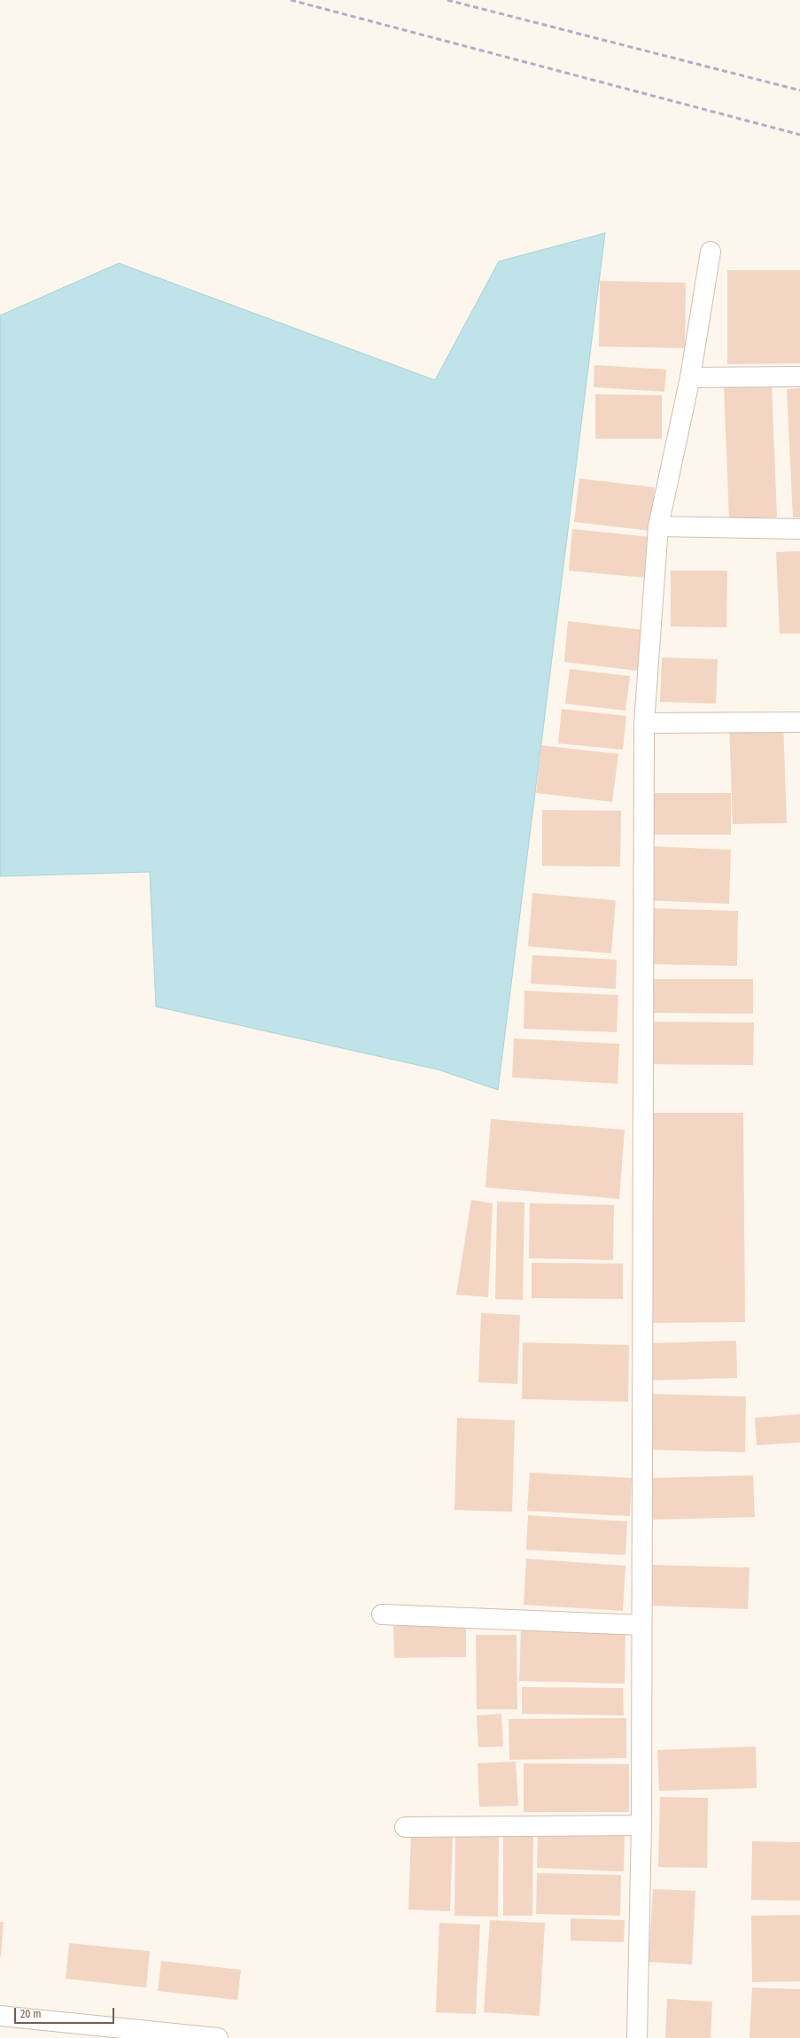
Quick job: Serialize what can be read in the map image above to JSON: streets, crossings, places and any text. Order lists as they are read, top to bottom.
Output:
{
  "scale_bar": "20 m"
}
